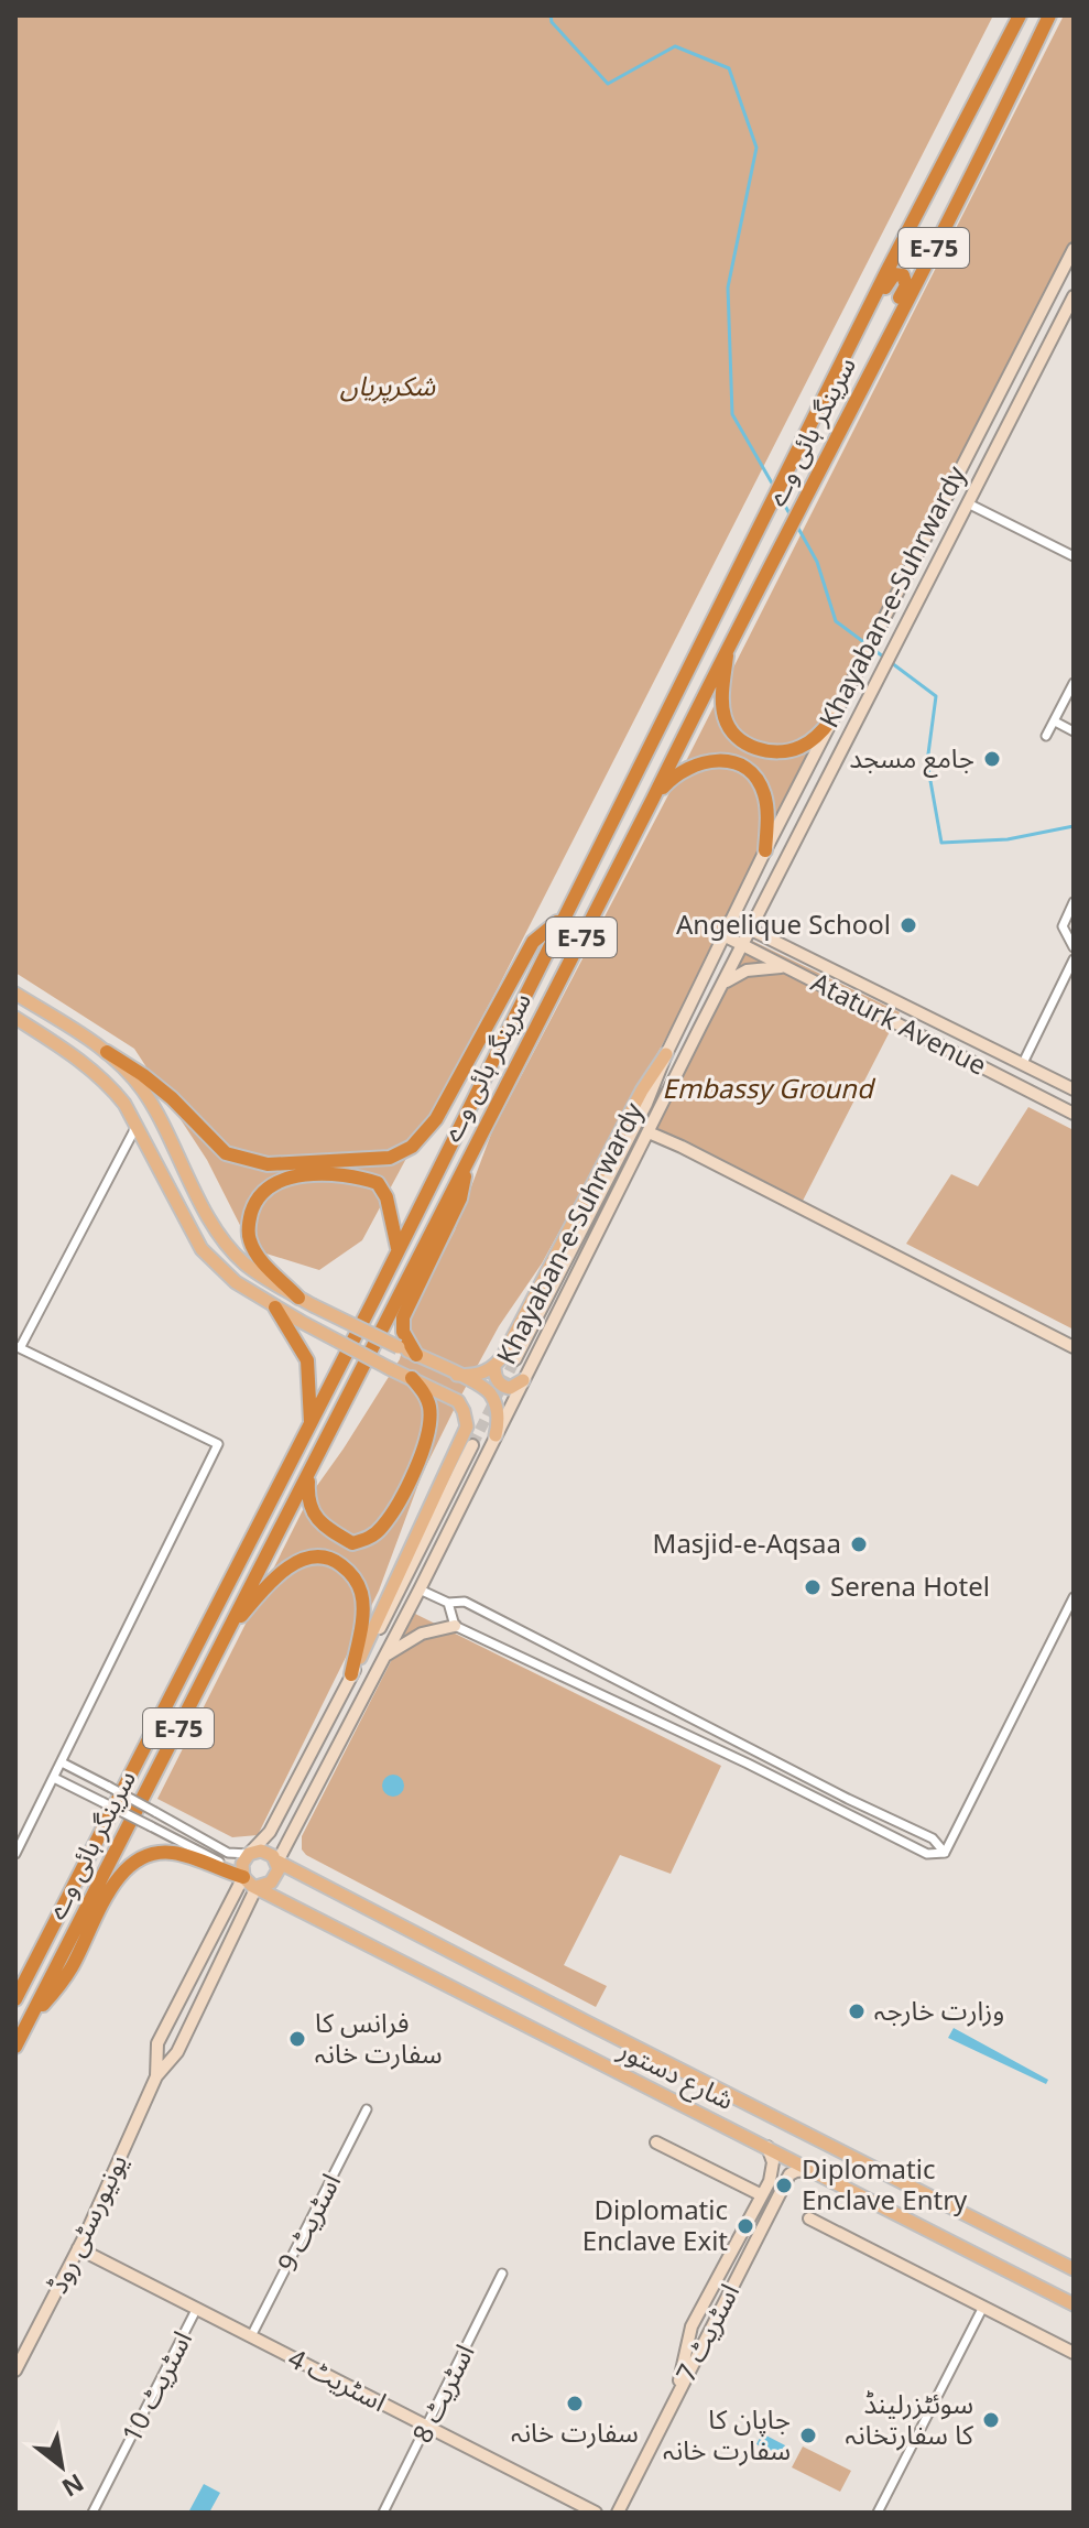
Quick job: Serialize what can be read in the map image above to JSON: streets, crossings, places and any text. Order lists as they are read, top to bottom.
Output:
{
  "streets": {
    "highway": ["E-75", "سرینگر ہائی وے"],
    "main road": ["شارع دستور"],
    "street": [
      "Khayaban-e-Suhrwardy",
      "Ataturk Avenue",
      "اسٹریٹ 9",
      "یونیورسٹی روڈ",
      "اسٹریٹ 7",
      "اسٹریٹ 4",
      "اسٹریٹ 10",
      "اسٹریٹ 8"
    ]
  },
  "crossings": [
    ["Khayaban-e-Suhrwardy", "Ataturk Avenue"],
    ["Khayaban-e-Suhrwardy", "شارع دستور"],
    ["Khayaban-e-Suhrwardy", "یونیورسٹی روڈ"],
    ["شارع دستور", "یونیورسٹی روڈ"],
    ["شارع دستور", "اسٹریٹ 7"],
    ["اسٹریٹ 9", "اسٹریٹ 4"],
    ["یونیورسٹی روڈ", "اسٹریٹ 4"],
    ["اسٹریٹ 4", "اسٹریٹ 10"],
    ["اسٹریٹ 4", "اسٹریٹ 8"]
  ],
  "parks": ["شکرپریاں", "Embassy Ground"],
  "places": [
    "جامع مسجد",
    "Angelique School",
    "Masjid-e-Aqsaa",
    "Serena Hotel",
    "وزارت خارجہ",
    "فرانس کا سفارت خانہ",
    "Diplomatic Enclave Entry",
    "Diplomatic Enclave Exit",
    "سفارت خانہ",
    "سوئٹزرلینڈ کا سفارتخانہ",
    "جاپان کا سفارت خانہ"
  ],
  "north": "bottom right"
}
